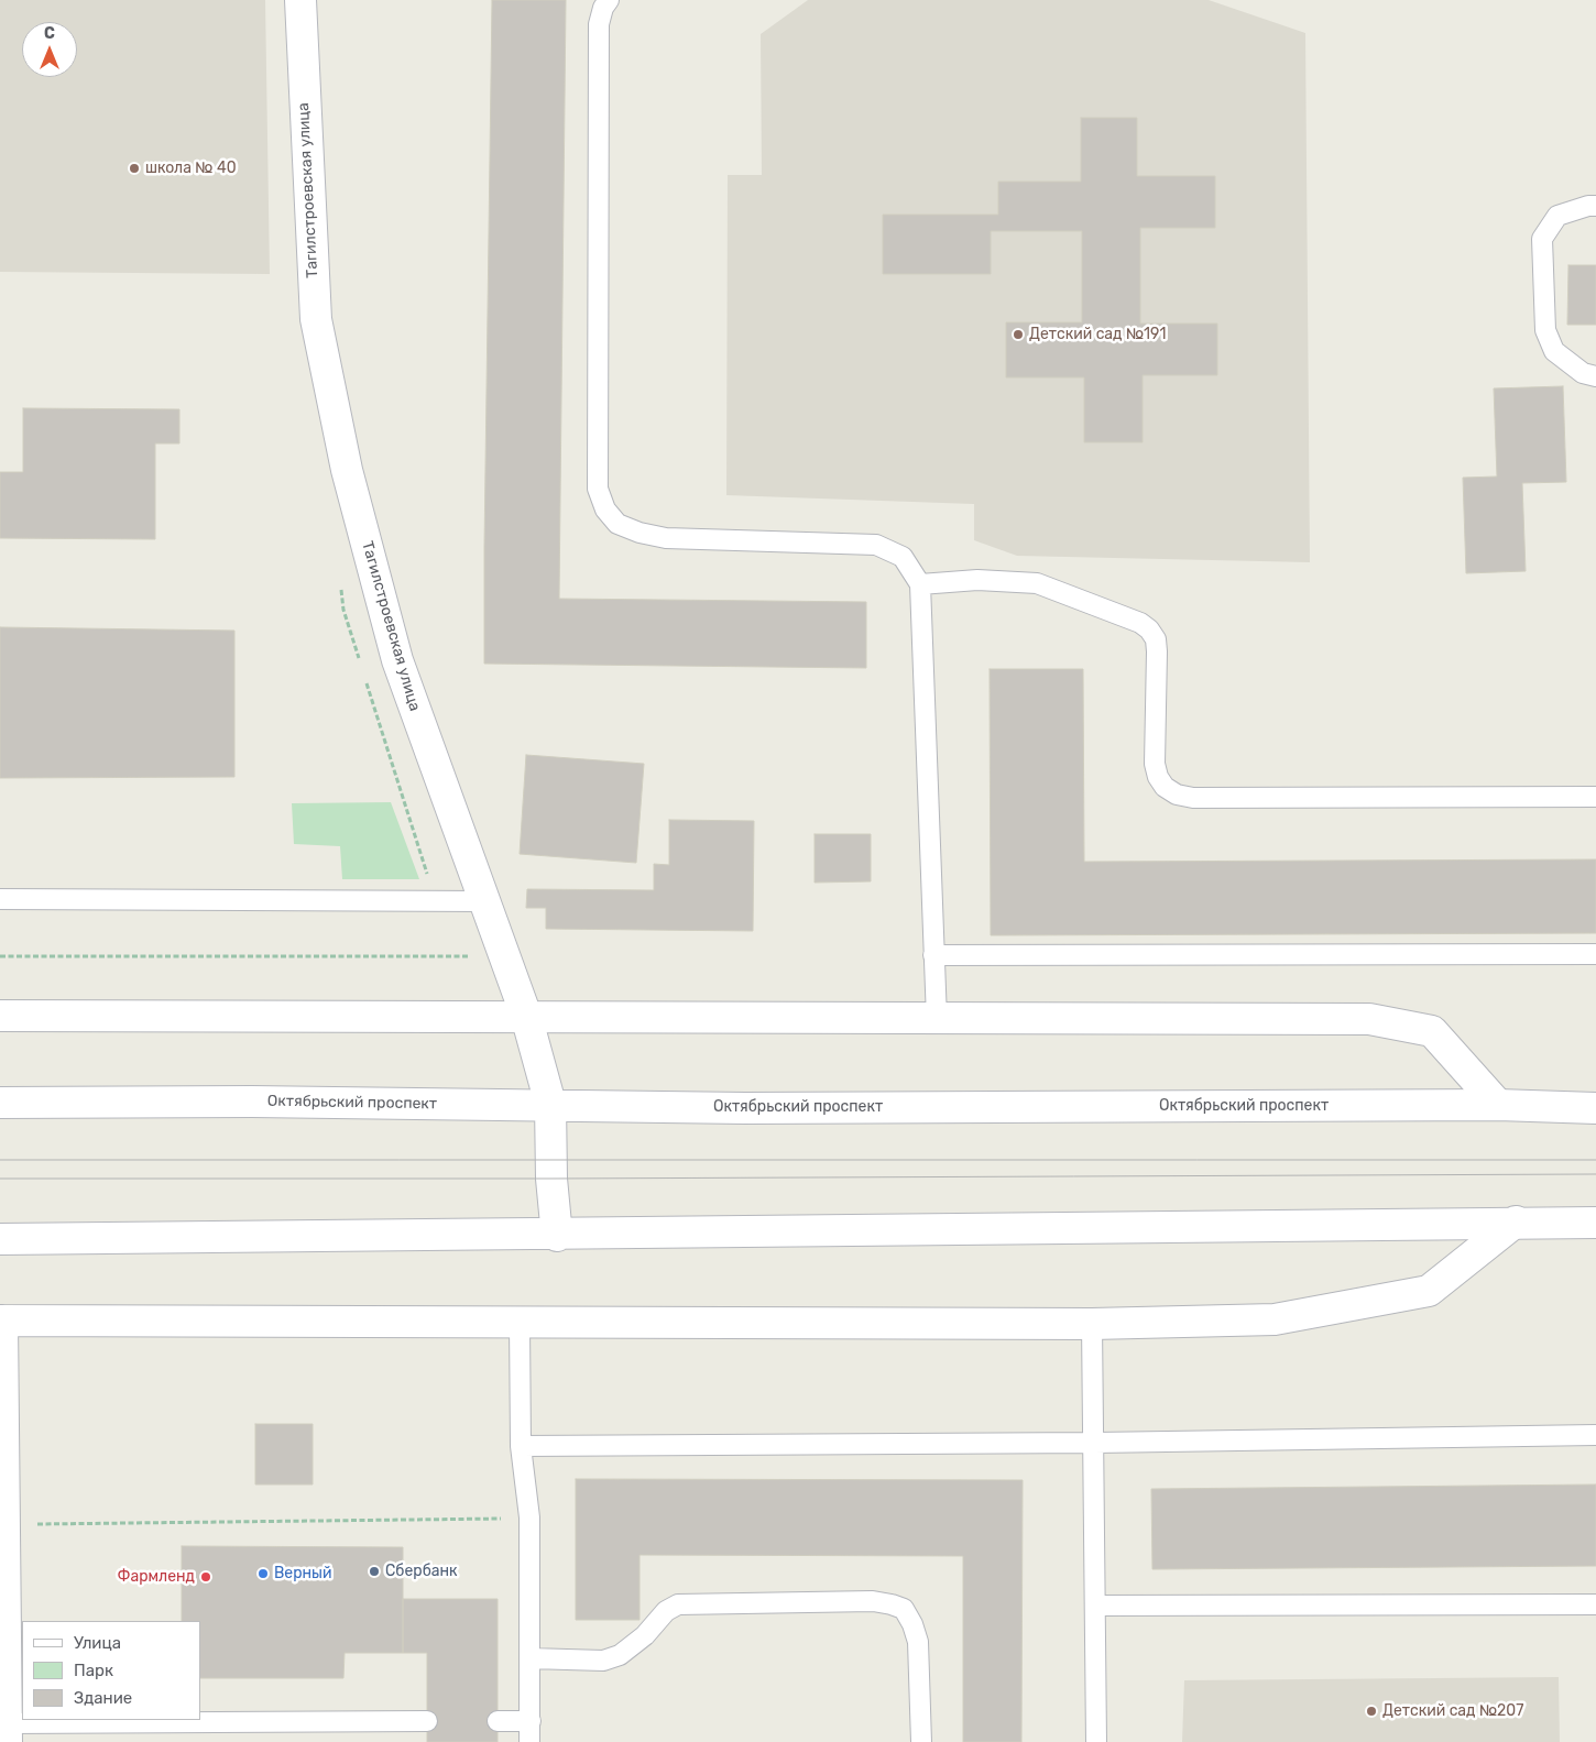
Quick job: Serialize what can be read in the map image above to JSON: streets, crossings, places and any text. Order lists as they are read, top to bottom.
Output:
{
  "streets": {
    "street": ["Тагилстроевская улица", "Октябрьский проспект"]
  },
  "crossings": [
    ["Тагилстроевская улица", "Октябрьский проспект"]
  ],
  "places": [
    "школа № 40",
    "Детский сад №191",
    "Сбербанк",
    "Верный",
    "Фармленд",
    "Детский сад №207"
  ],
  "legend": ["Улица", "Парк", "Здание"],
  "north": "top"
}
